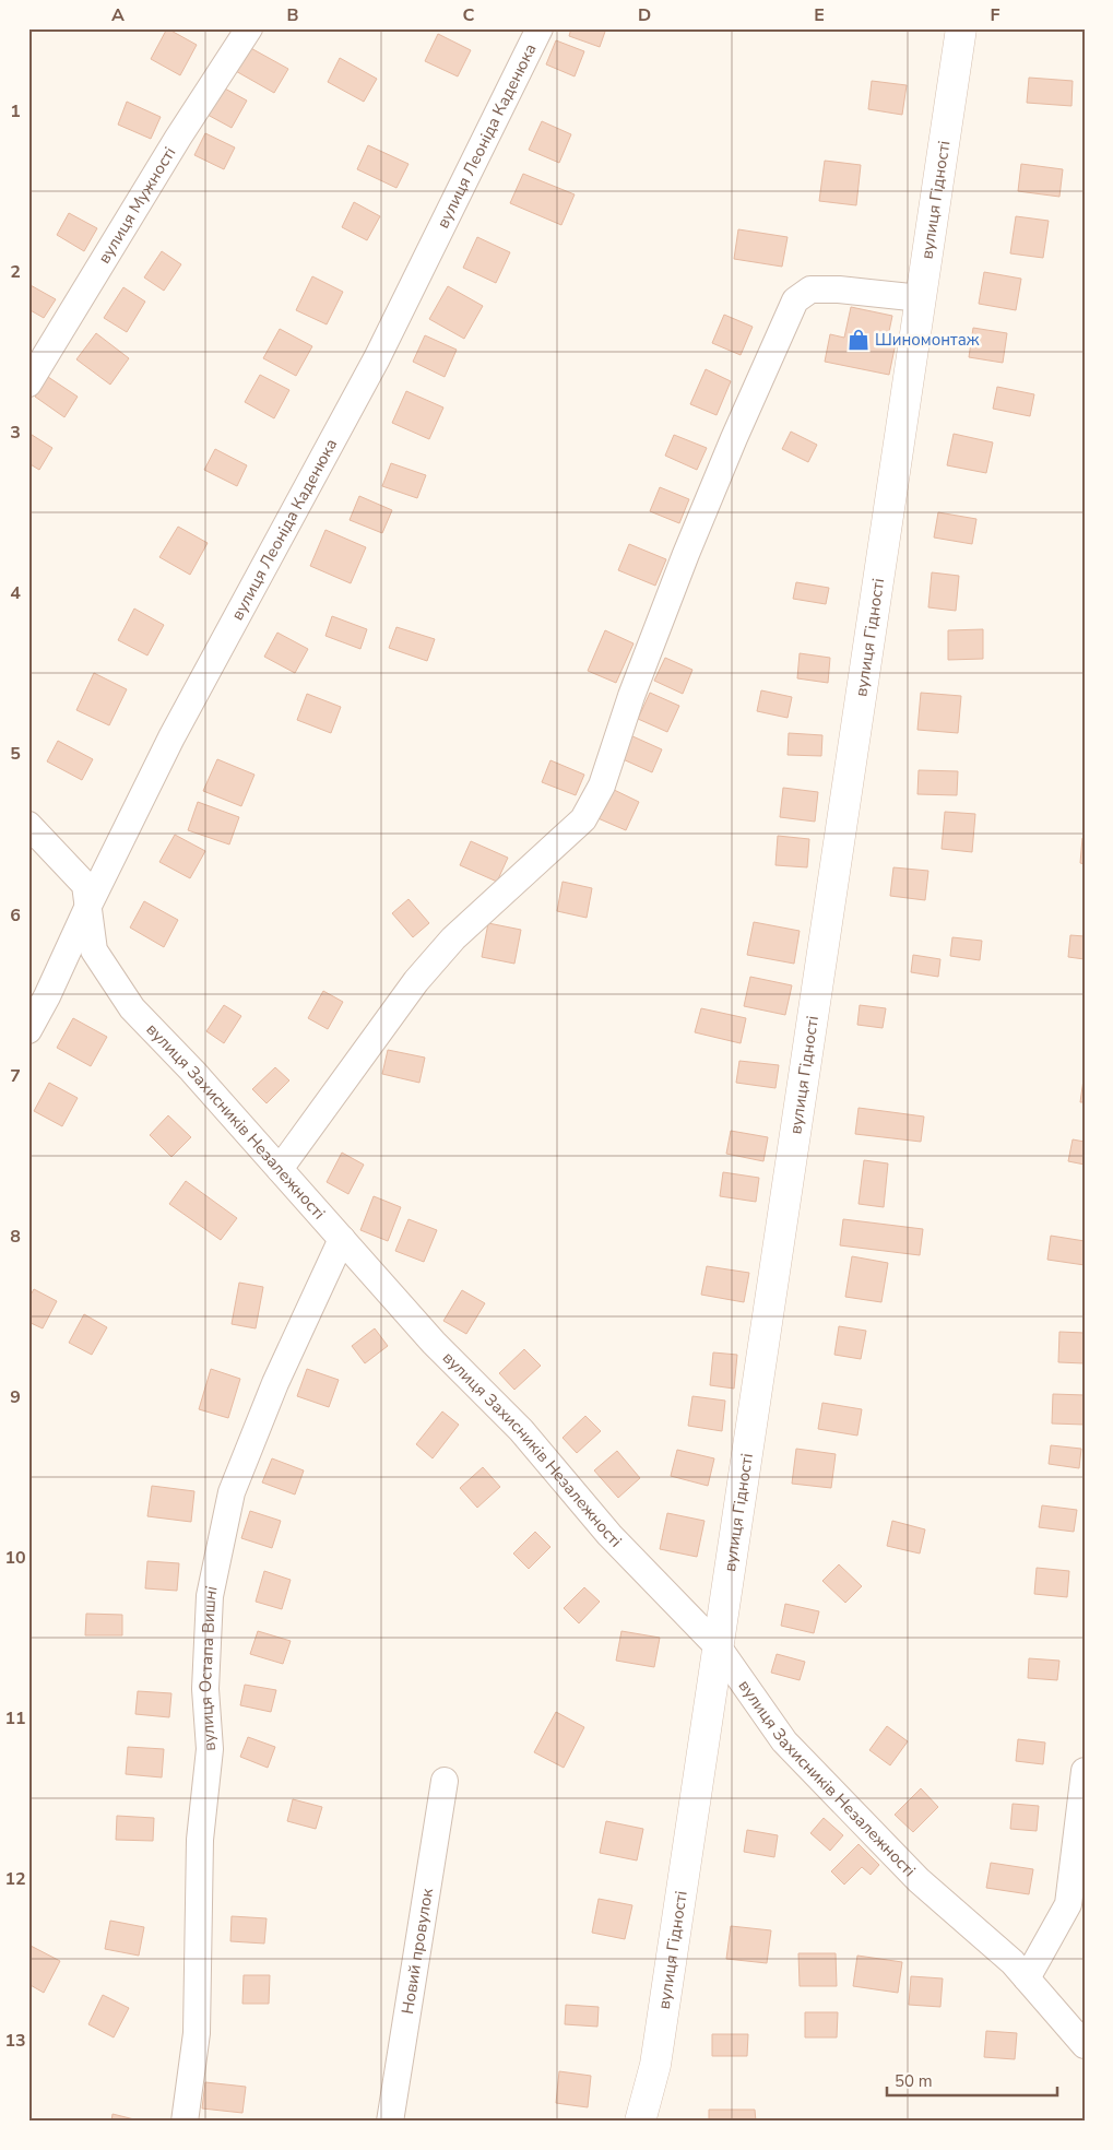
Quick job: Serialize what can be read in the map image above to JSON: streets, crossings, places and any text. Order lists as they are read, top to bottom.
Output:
{
  "streets": {
    "street": [
      "вулиця Леоніда Каденюка",
      "вулиця Гідності",
      "вулиця Мужності",
      "вулиця Захисників Незалежності",
      "вулиця Остапа Вишні",
      "Новий провулок"
    ]
  },
  "crossings": [
    ["вулиця Леоніда Каденюка", "вулиця Захисників Незалежності"],
    ["вулиця Гідності", "вулиця Захисників Незалежності"],
    ["вулиця Захисників Незалежності", "вулиця Остапа Вишні"]
  ],
  "places": {
    "shop": ["Шиномонтаж"]
  },
  "scale_bar": "50 m",
  "grid": {
    "columns": [
      "A",
      "B",
      "C",
      "D",
      "E",
      "F"
    ],
    "rows": [
      "1",
      "2",
      "3",
      "4",
      "5",
      "6",
      "7",
      "8",
      "9",
      "10",
      "11",
      "12",
      "13"
    ]
  }
}
